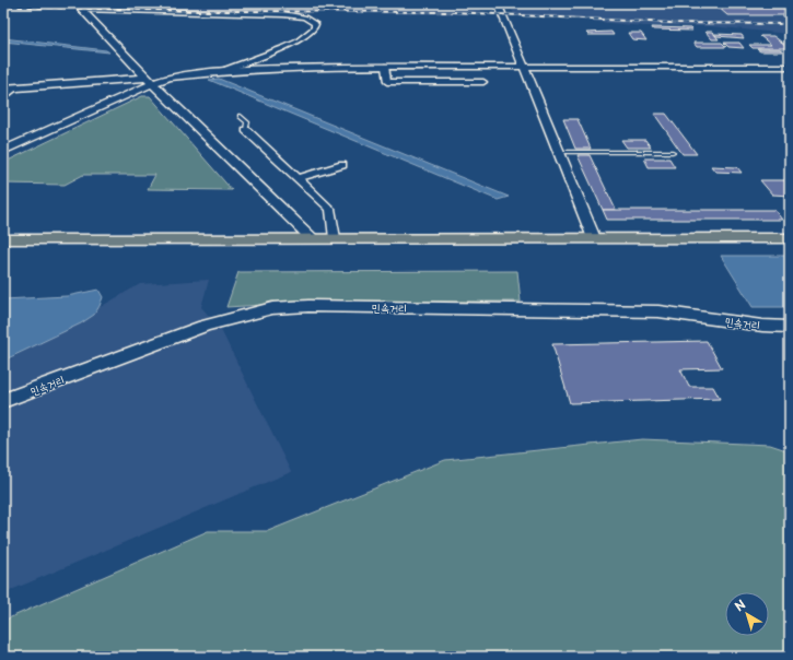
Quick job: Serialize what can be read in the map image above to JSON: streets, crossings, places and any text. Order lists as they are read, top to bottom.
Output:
{
  "streets": {
    "street": ["민속거리"]
  },
  "north": "top left"
}
